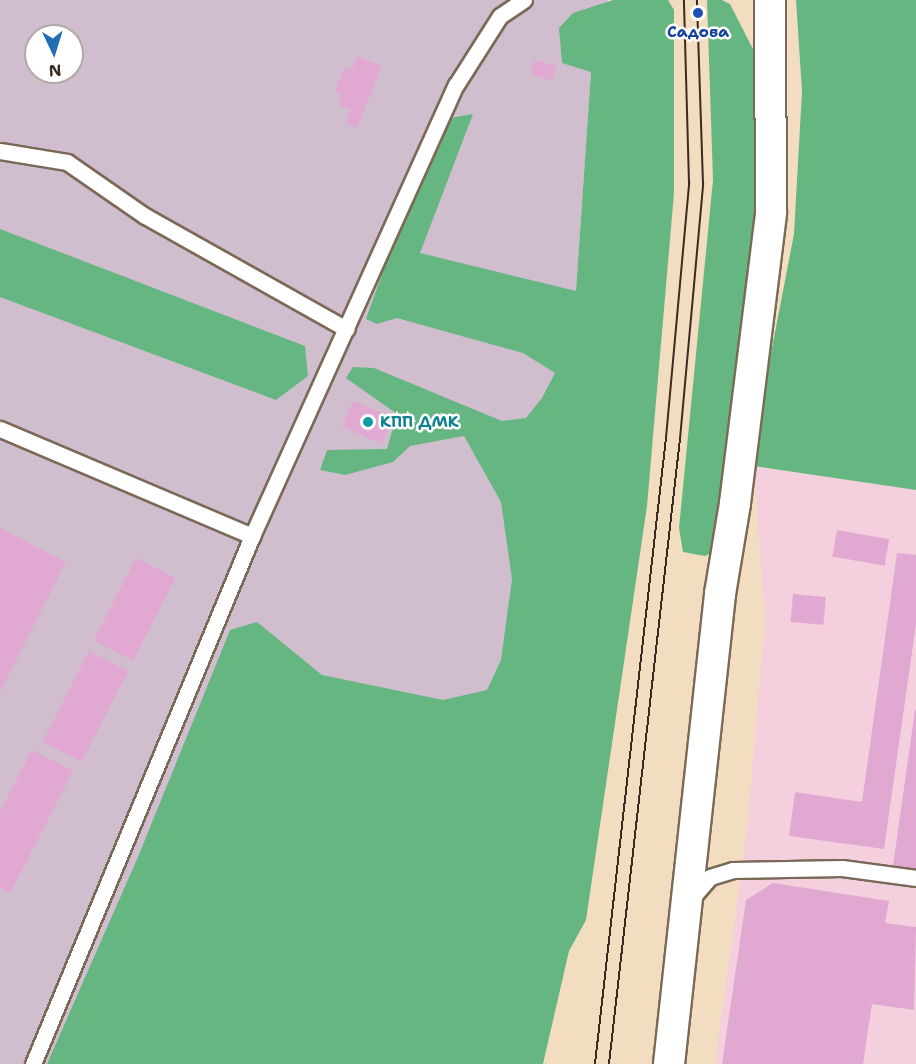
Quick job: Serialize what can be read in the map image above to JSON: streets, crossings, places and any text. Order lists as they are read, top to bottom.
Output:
{
  "places": ["Садова", "КПП ДМК"],
  "north": "bottom"
}
